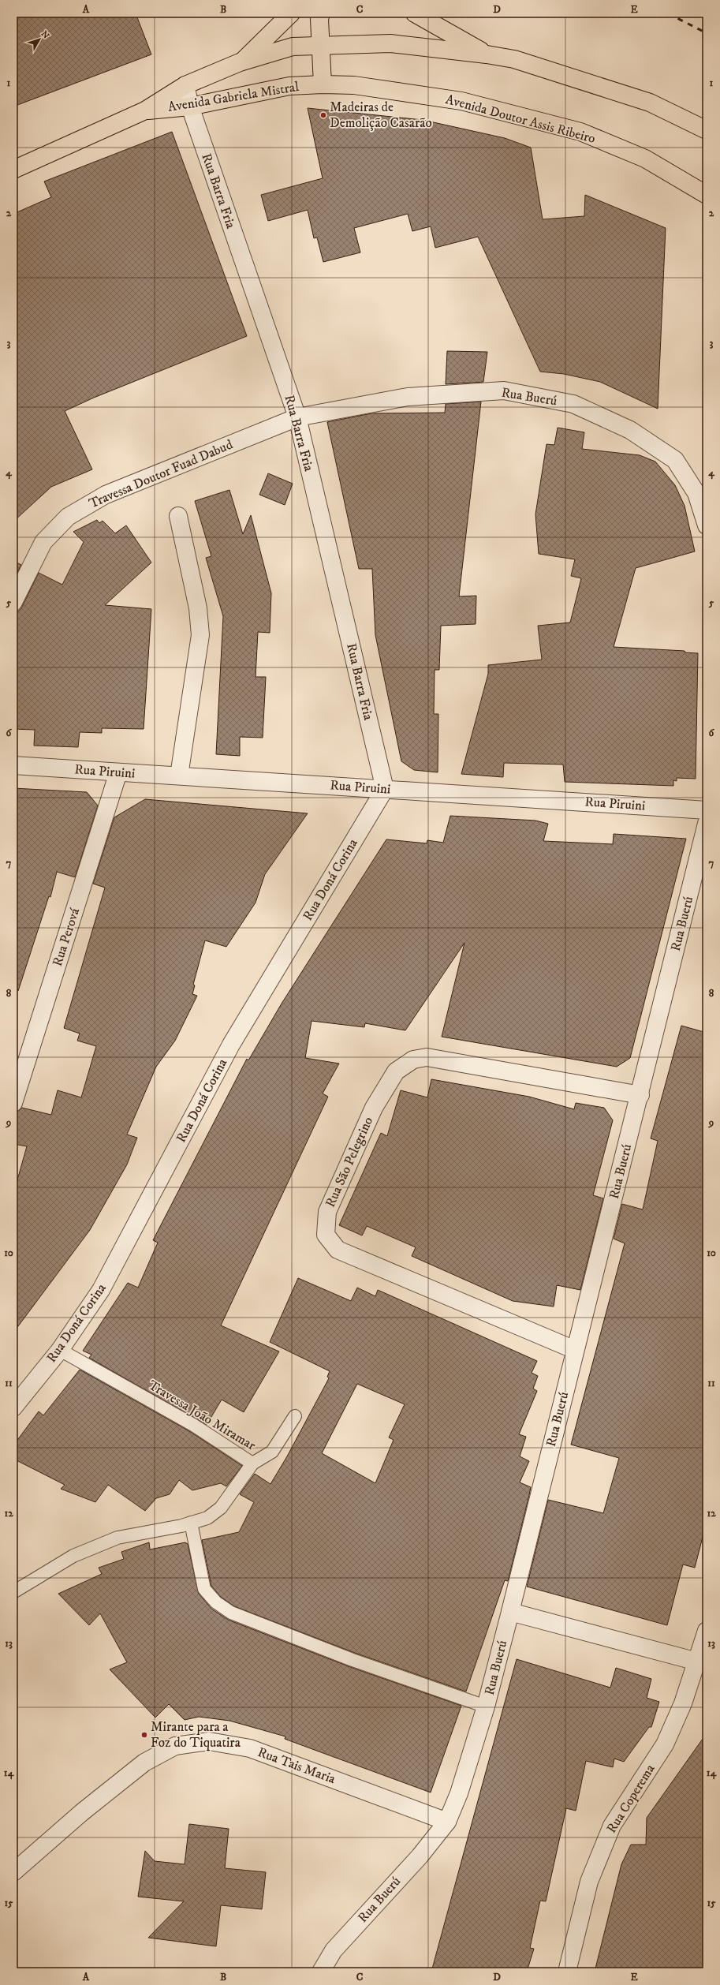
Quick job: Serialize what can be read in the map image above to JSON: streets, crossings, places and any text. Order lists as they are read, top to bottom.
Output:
{
  "streets": {
    "main road": ["Avenida Gabriela Mistral", "Avenida Doutor Assis Ribeiro"],
    "street": [
      "Rua Barra Fria",
      "Rua Buerú",
      "Travessa Doutor Fuad Dabud",
      "Rua Piruini",
      "Rua Doná Corina",
      "Rua Perová",
      "Rua São Pelegrino",
      "Rua Tais Maria",
      "Rua Coperema"
    ],
    "lane": ["Travessa João Miramar"]
  },
  "crossings": [
    ["Avenida Gabriela Mistral", "Avenida Doutor Assis Ribeiro"],
    ["Avenida Gabriela Mistral", "Rua Barra Fria"],
    ["Rua Barra Fria", "Rua Buerú"],
    ["Rua Barra Fria", "Travessa Doutor Fuad Dabud"],
    ["Rua Barra Fria", "Rua Piruini"],
    ["Rua Barra Fria", "Rua Doná Corina"],
    ["Rua Buerú", "Travessa Doutor Fuad Dabud"],
    ["Rua Buerú", "Rua São Pelegrino"],
    ["Rua Buerú", "Rua Tais Maria"],
    ["Rua Piruini", "Rua Doná Corina"],
    ["Rua Piruini", "Rua Perová"],
    ["Rua Doná Corina", "Travessa João Miramar"]
  ],
  "places": ["Madeiras de Demolição Casarão", "Mirante para a Foz do Tiquatira"],
  "north": "top right",
  "grid": {
    "columns": [
      "A",
      "B",
      "C",
      "D",
      "E"
    ],
    "rows": [
      "1",
      "2",
      "3",
      "4",
      "5",
      "6",
      "7",
      "8",
      "9",
      "10",
      "11",
      "12",
      "13",
      "14",
      "15"
    ]
  }
}
